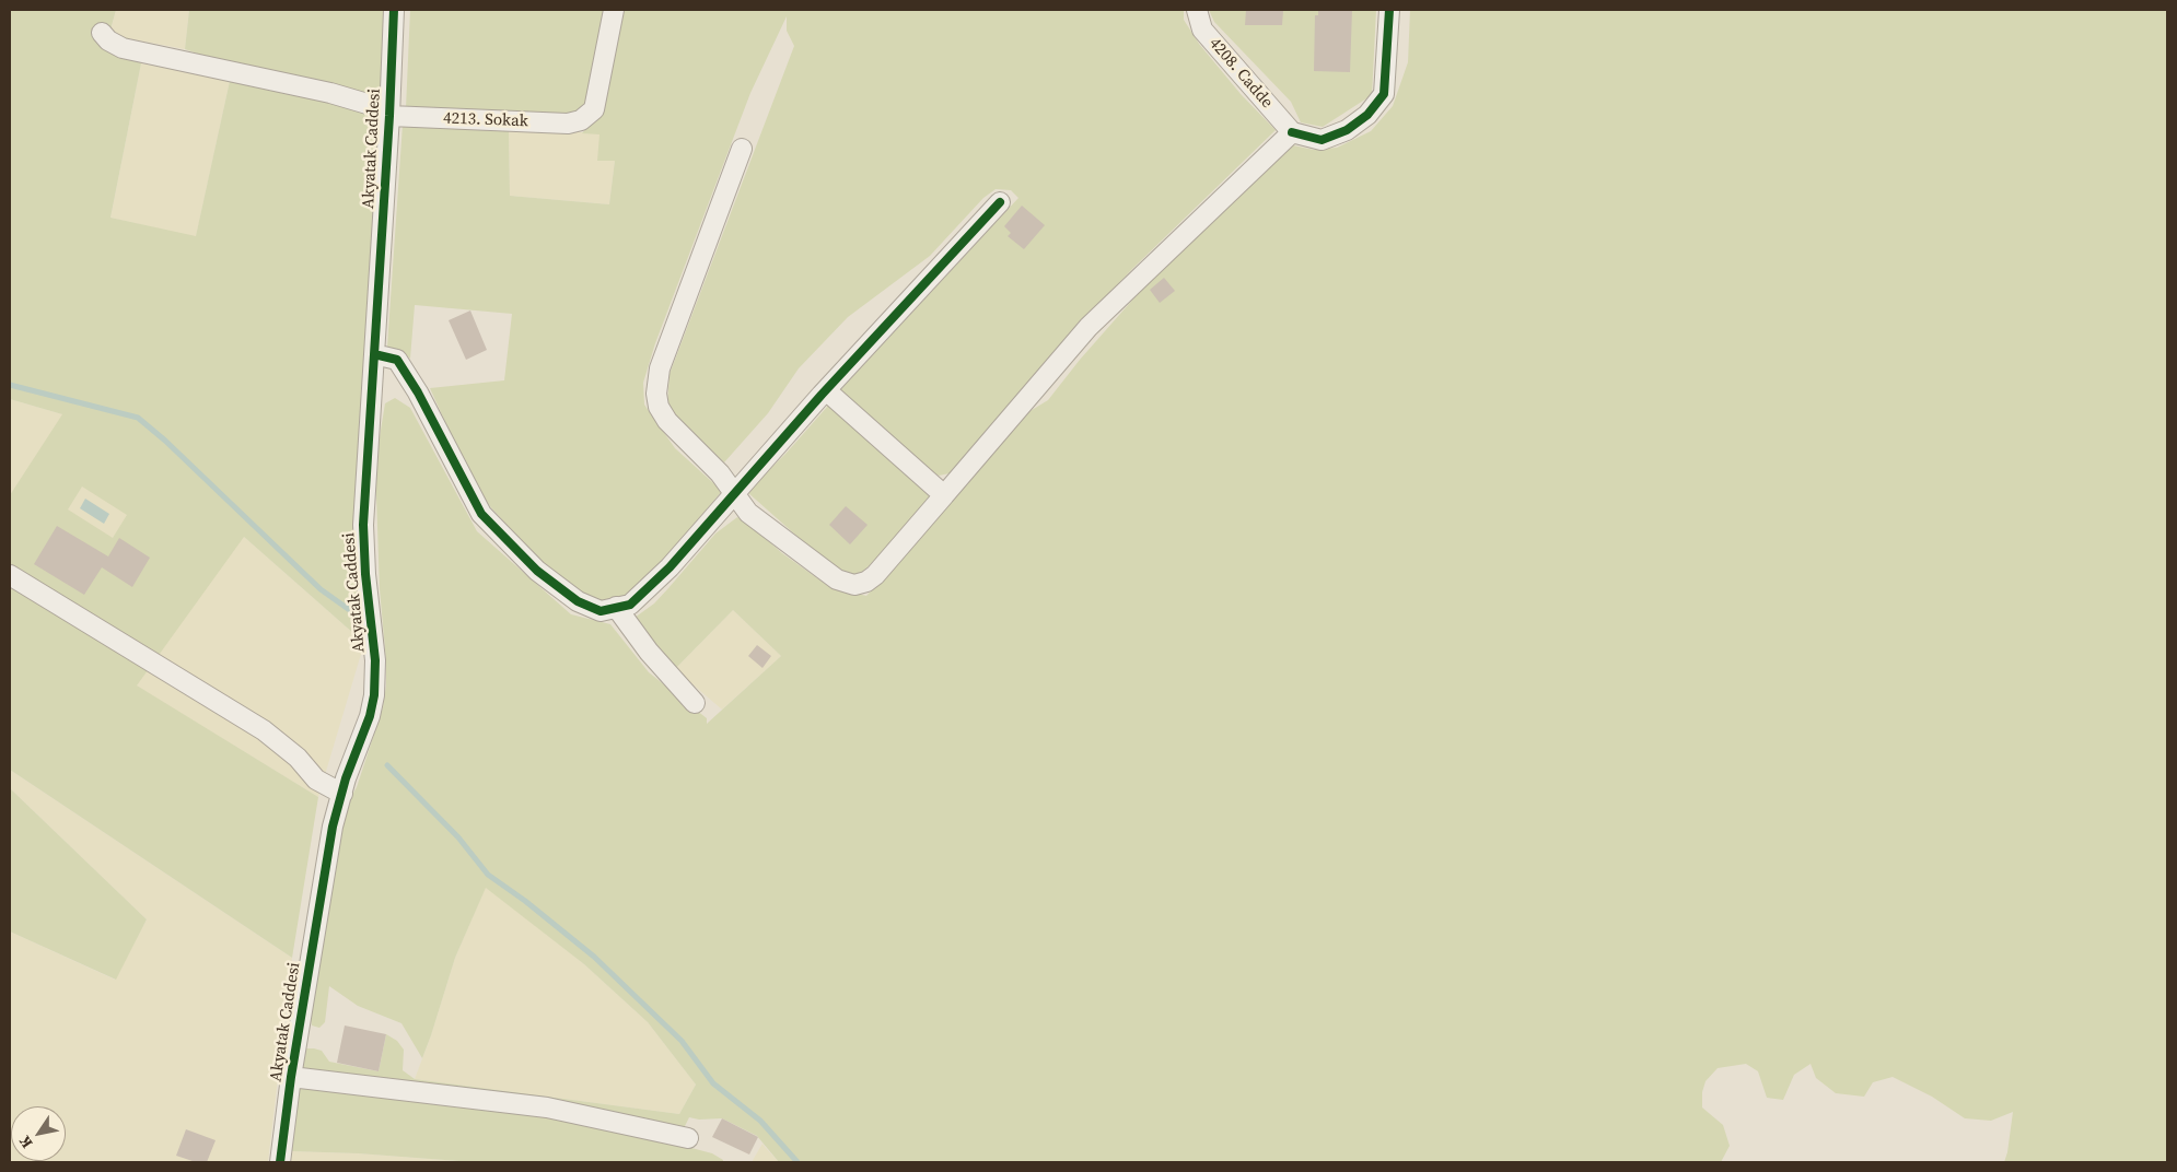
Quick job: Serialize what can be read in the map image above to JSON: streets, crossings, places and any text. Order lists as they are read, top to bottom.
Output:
{
  "streets": {
    "street": ["4208. Cadde", "4213. Sokak", "Akyatak Caddesi"]
  },
  "crossings": [
    ["4213. Sokak", "Akyatak Caddesi"]
  ],
  "north": "bottom left"
}
